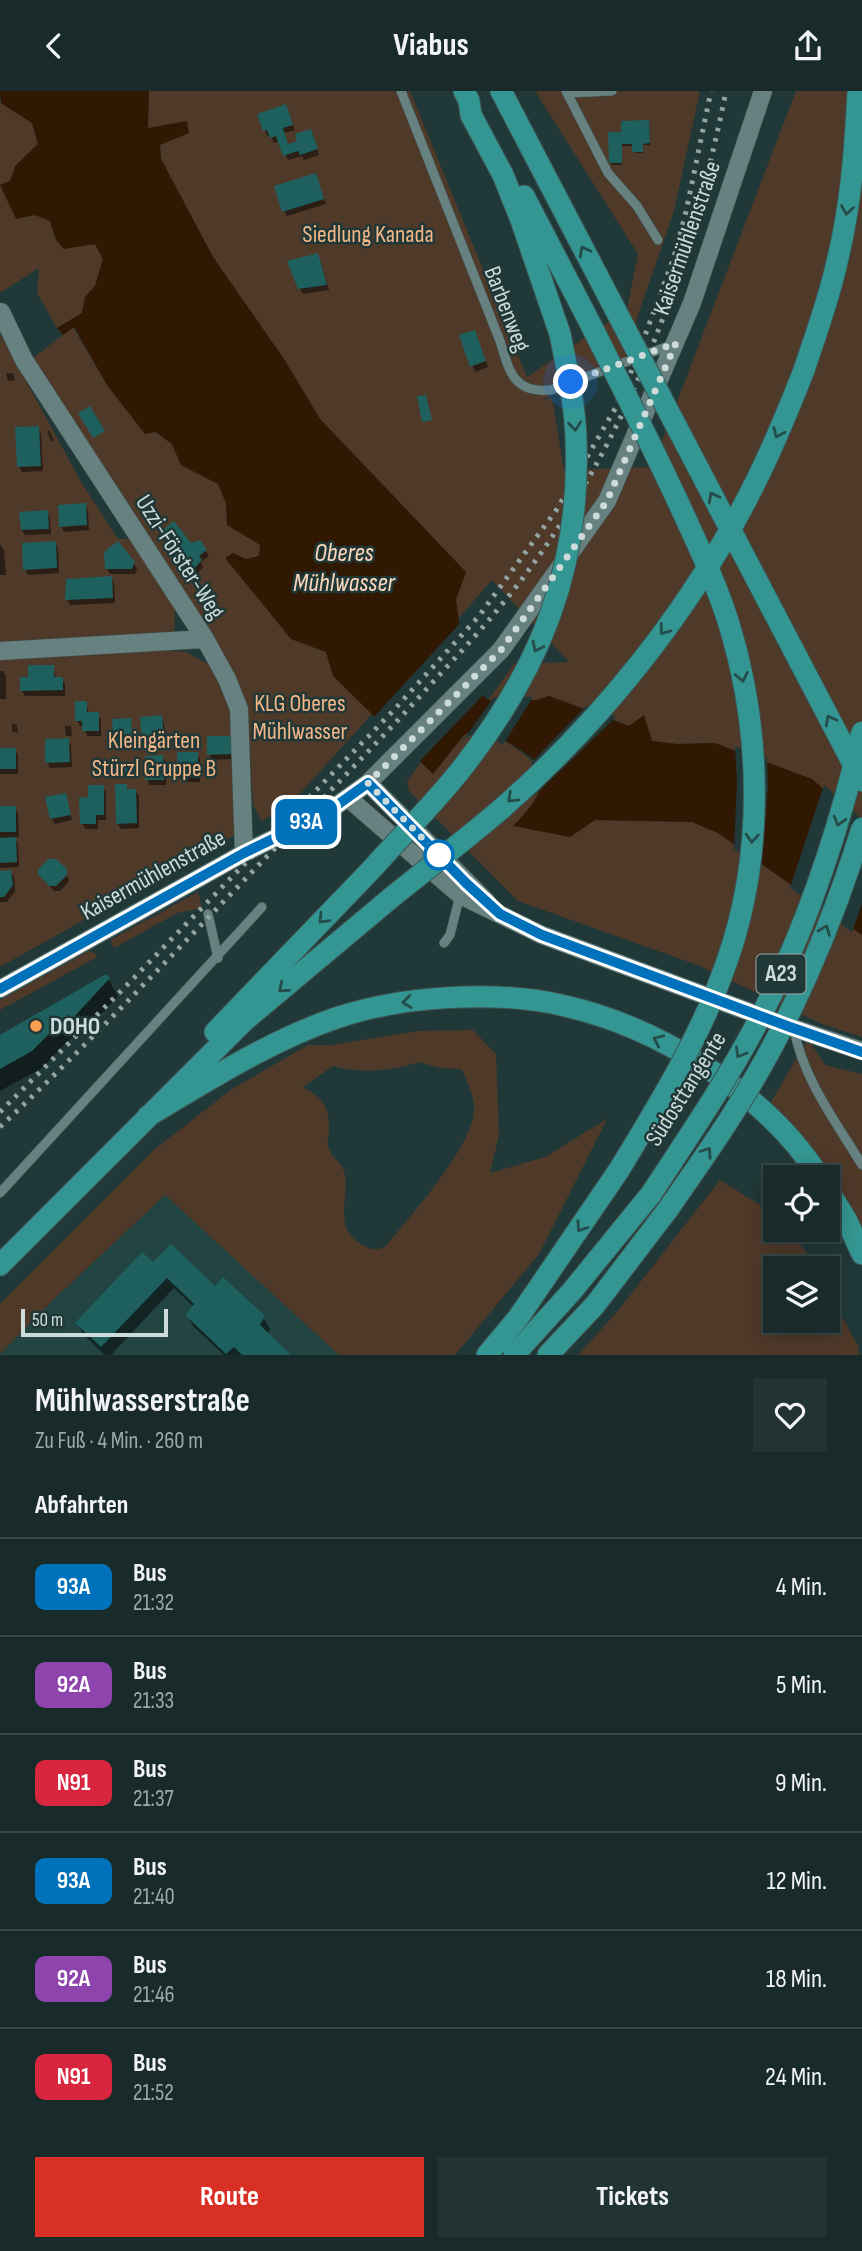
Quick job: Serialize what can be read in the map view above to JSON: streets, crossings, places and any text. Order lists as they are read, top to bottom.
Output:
{
  "streets": {
    "highway": ["A23", "Südosttangente"],
    "street": ["Kaisermühlenstraße", "Uzzi-Förster-Weg"],
    "lane": ["Barbenweg"]
  },
  "crossings": [
    ["Kaisermühlenstraße", "Barbenweg"],
    ["Kaisermühlenstraße", "Uzzi-Förster-Weg"]
  ],
  "water": ["Oberes Mühlwasser"],
  "parks": ["Siedlung Kanada", "KLG Oberes Mühlwasser", "Kleingärten Stürzl Gruppe B"],
  "places": ["DOHO"],
  "lines": ["bus line 93A"],
  "scale_bar": "50 m",
  "page": {
    "header": "Viabus",
    "on_map": "93A",
    "scale": "50 m",
    "heading": [
      ["Mühlwasserstraße", "Zu Fuß · 4 Min. · 260 m"],
      "Abfahrten"
    ],
    "list": [
      {
        "mark": "93A",
        "name": "Bus",
        "note": "21:32",
        "value": "4 Min."
      },
      {
        "mark": "92A",
        "name": "Bus",
        "note": "21:33",
        "value": "5 Min."
      },
      {
        "mark": "N91",
        "name": "Bus",
        "note": "21:37",
        "value": "9 Min."
      },
      {
        "mark": "93A",
        "name": "Bus",
        "note": "21:40",
        "value": "12 Min."
      },
      {
        "mark": "92A",
        "name": "Bus",
        "note": "21:46",
        "value": "18 Min."
      },
      {
        "mark": "N91",
        "name": "Bus",
        "note": "21:52",
        "value": "24 Min."
      }
    ],
    "buttons": ["Route", "Tickets"]
  }
}
